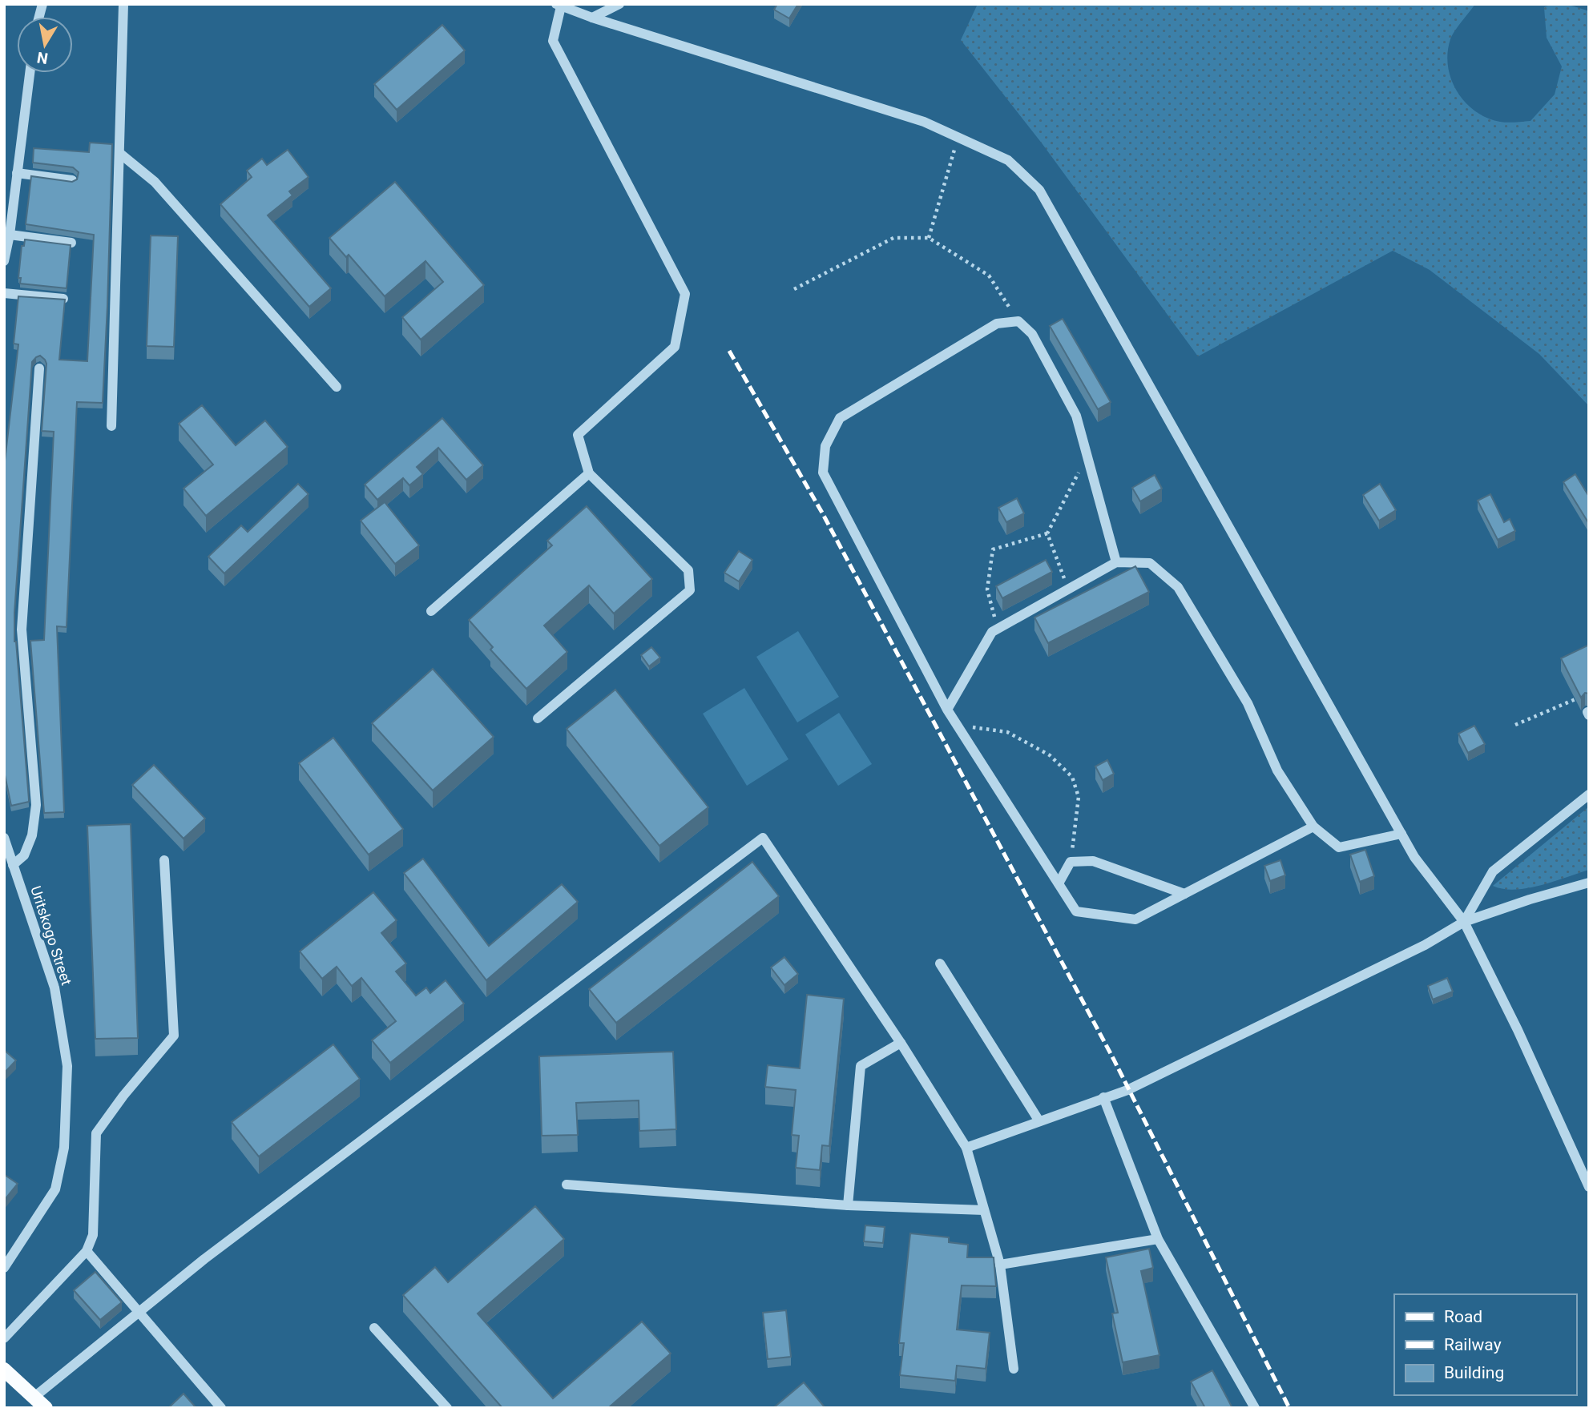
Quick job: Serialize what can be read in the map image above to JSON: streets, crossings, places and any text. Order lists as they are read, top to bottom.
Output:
{
  "streets": {
    "street": ["Uritskogo Street"]
  },
  "legend": ["Road", "Railway", "Building"],
  "north": "bottom"
}
